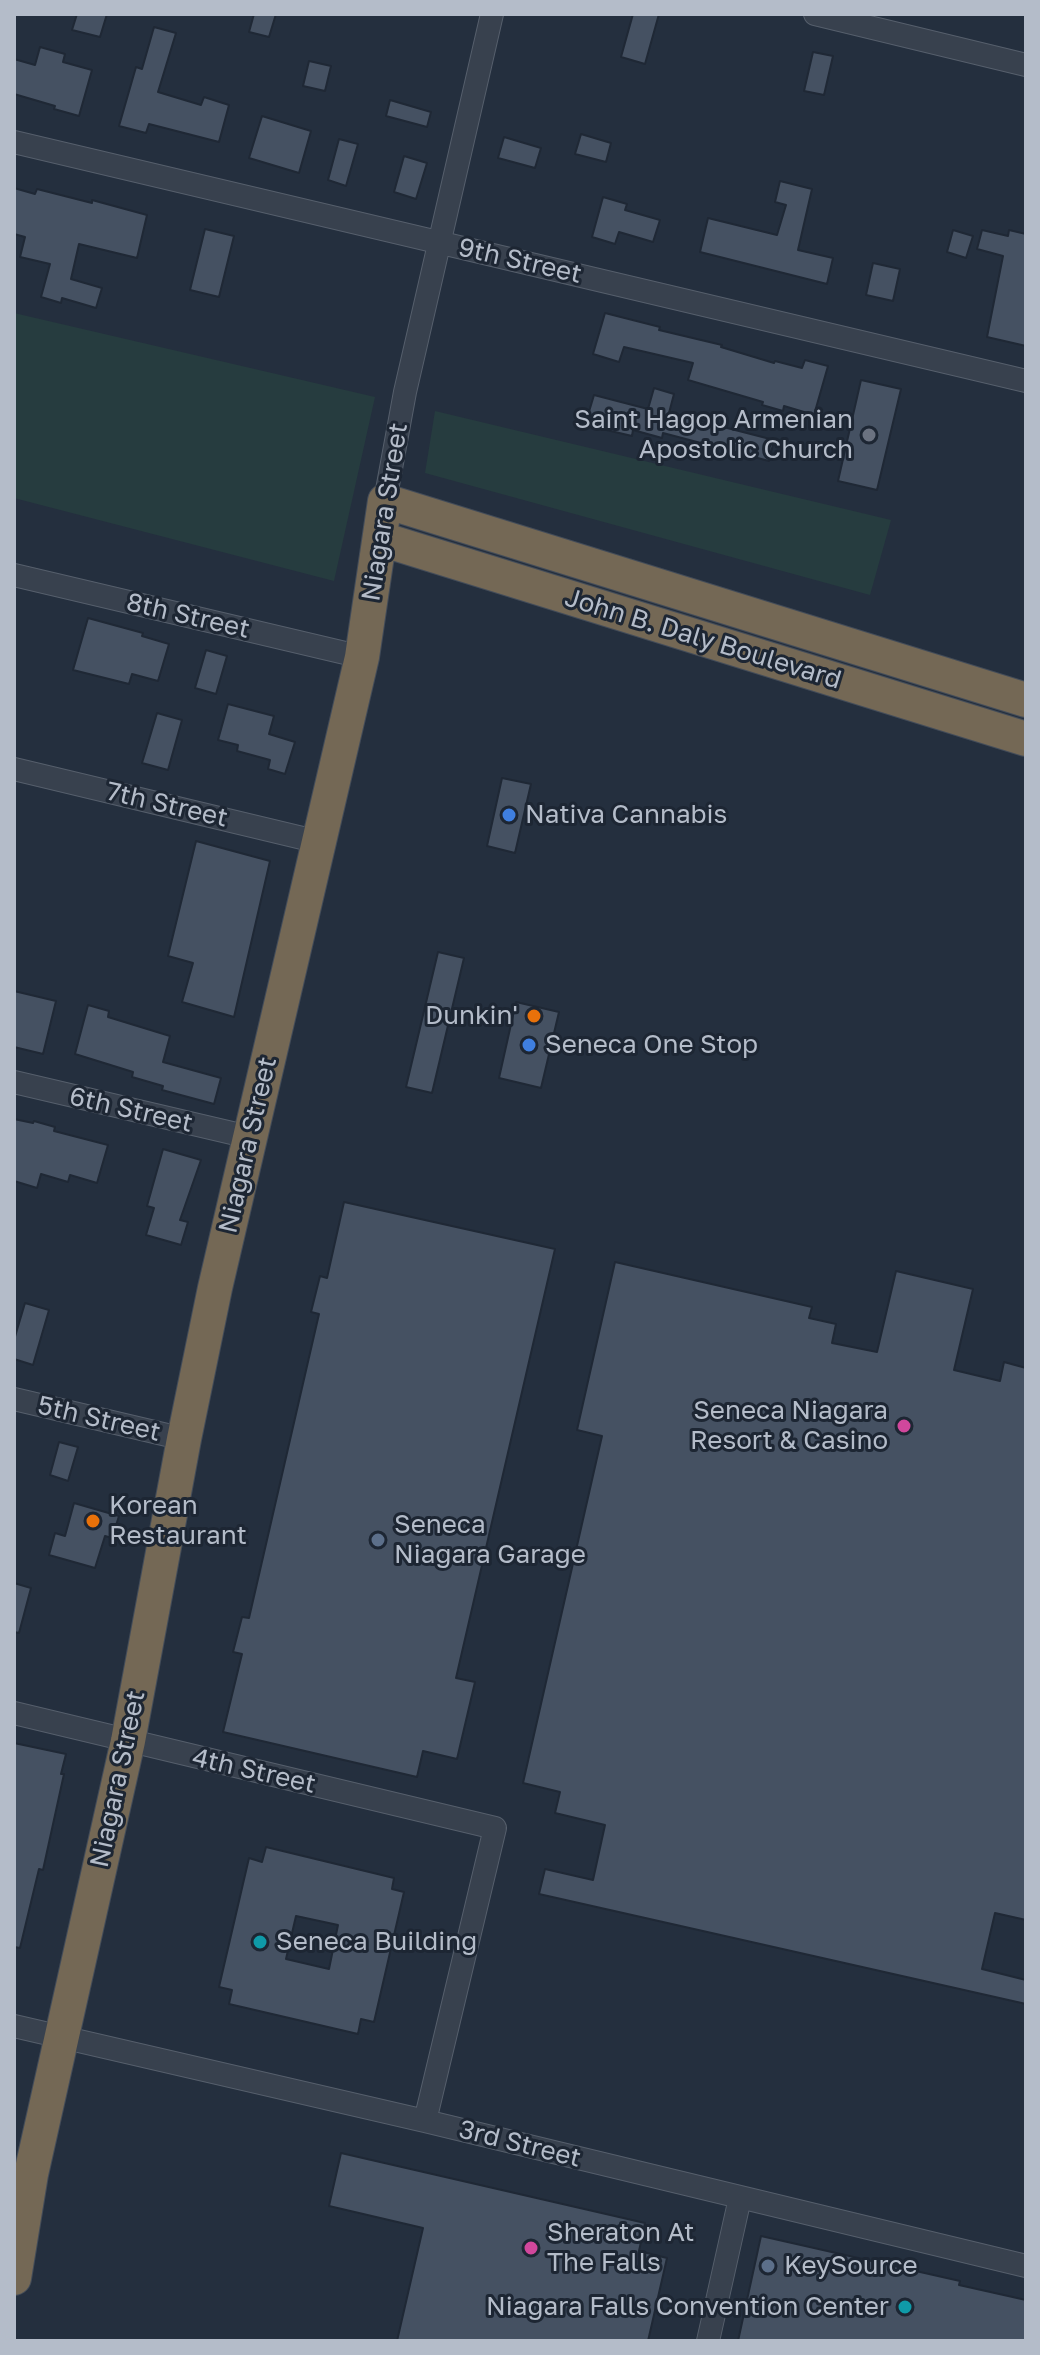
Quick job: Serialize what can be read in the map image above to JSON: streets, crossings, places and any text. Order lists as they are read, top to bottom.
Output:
{
  "streets": {
    "highway": ["Niagara Street", "John B. Daly Boulevard"],
    "street": [
      "9th Street",
      "8th Street",
      "7th Street",
      "6th Street",
      "5th Street",
      "4th Street",
      "3rd Street"
    ]
  },
  "crossings": [
    ["9th Street", "Niagara Street"],
    ["Niagara Street", "8th Street"],
    ["Niagara Street", "John B. Daly Boulevard"],
    ["Niagara Street", "7th Street"],
    ["Niagara Street", "6th Street"],
    ["Niagara Street", "5th Street"],
    ["Niagara Street", "4th Street"],
    ["Niagara Street", "3rd Street"],
    ["4th Street", "3rd Street"]
  ],
  "places": [
    "Saint Hagop Armenian Apostolic Church",
    "Nativa Cannabis",
    "Dunkin'",
    "Seneca One Stop",
    "Seneca Niagara Resort & Casino",
    "Korean Restaurant",
    "Seneca Niagara Garage",
    "Seneca Building",
    "Sheraton At The Falls",
    "KeySource",
    "Niagara Falls Convention Center"
  ]
}
